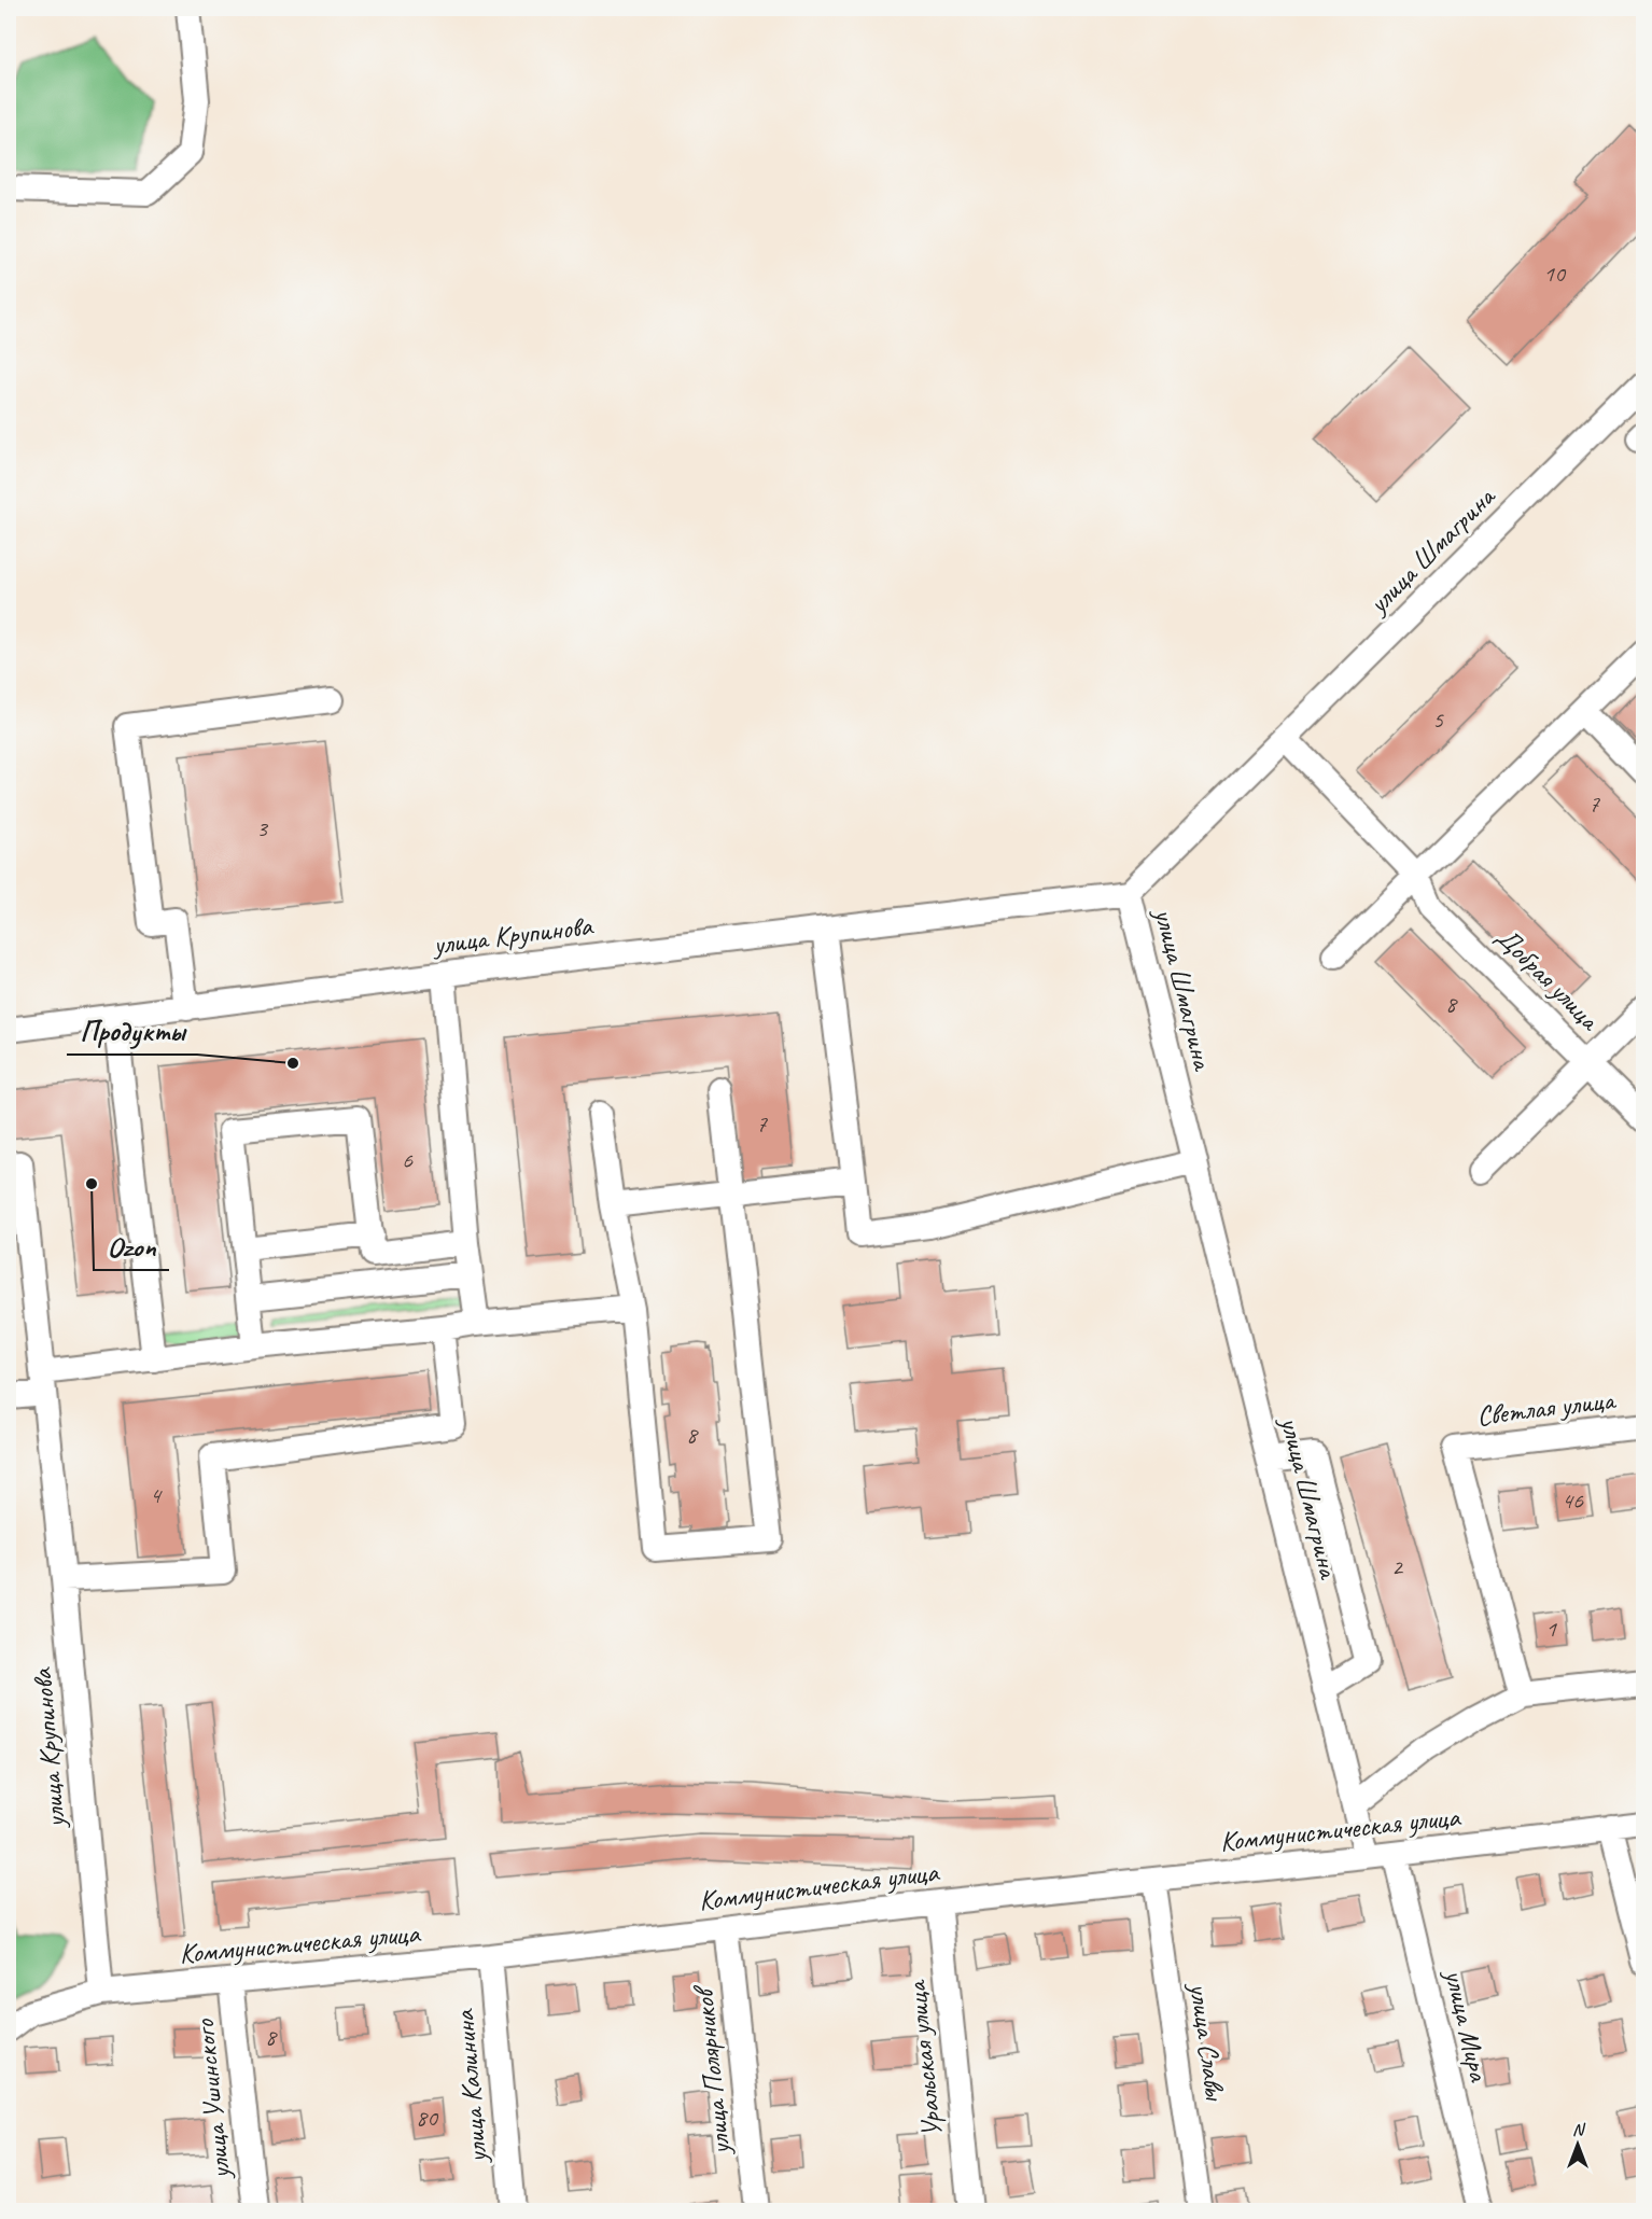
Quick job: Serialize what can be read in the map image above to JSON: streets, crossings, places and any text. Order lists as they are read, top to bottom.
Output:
{
  "streets": {
    "street": [
      "улица Шмагрина",
      "улица Крупинова",
      "Добрая улица",
      "Светлая улица",
      "Коммунистическая улица",
      "улица Мира",
      "улица Славы",
      "Уральская улица",
      "улица Полярников",
      "улица Калинина",
      "улица Ушинского"
    ]
  },
  "crossings": [
    ["улица Шмагрина", "улица Крупинова"],
    ["улица Шмагрина", "Добрая улица"],
    ["улица Шмагрина", "Коммунистическая улица"],
    ["улица Крупинова", "Коммунистическая улица"],
    ["Коммунистическая улица", "улица Мира"],
    ["Коммунистическая улица", "улица Славы"],
    ["Коммунистическая улица", "Уральская улица"],
    ["Коммунистическая улица", "улица Полярников"],
    ["Коммунистическая улица", "улица Калинина"],
    ["Коммунистическая улица", "улица Ушинского"]
  ],
  "places": ["Продукты", "Ozon"],
  "house_numbers": [
    "10",
    "5",
    "7",
    "3",
    "8",
    "7",
    "6",
    "8",
    "4",
    "46",
    "2",
    "1",
    "8",
    "80"
  ],
  "north": "top"
}
